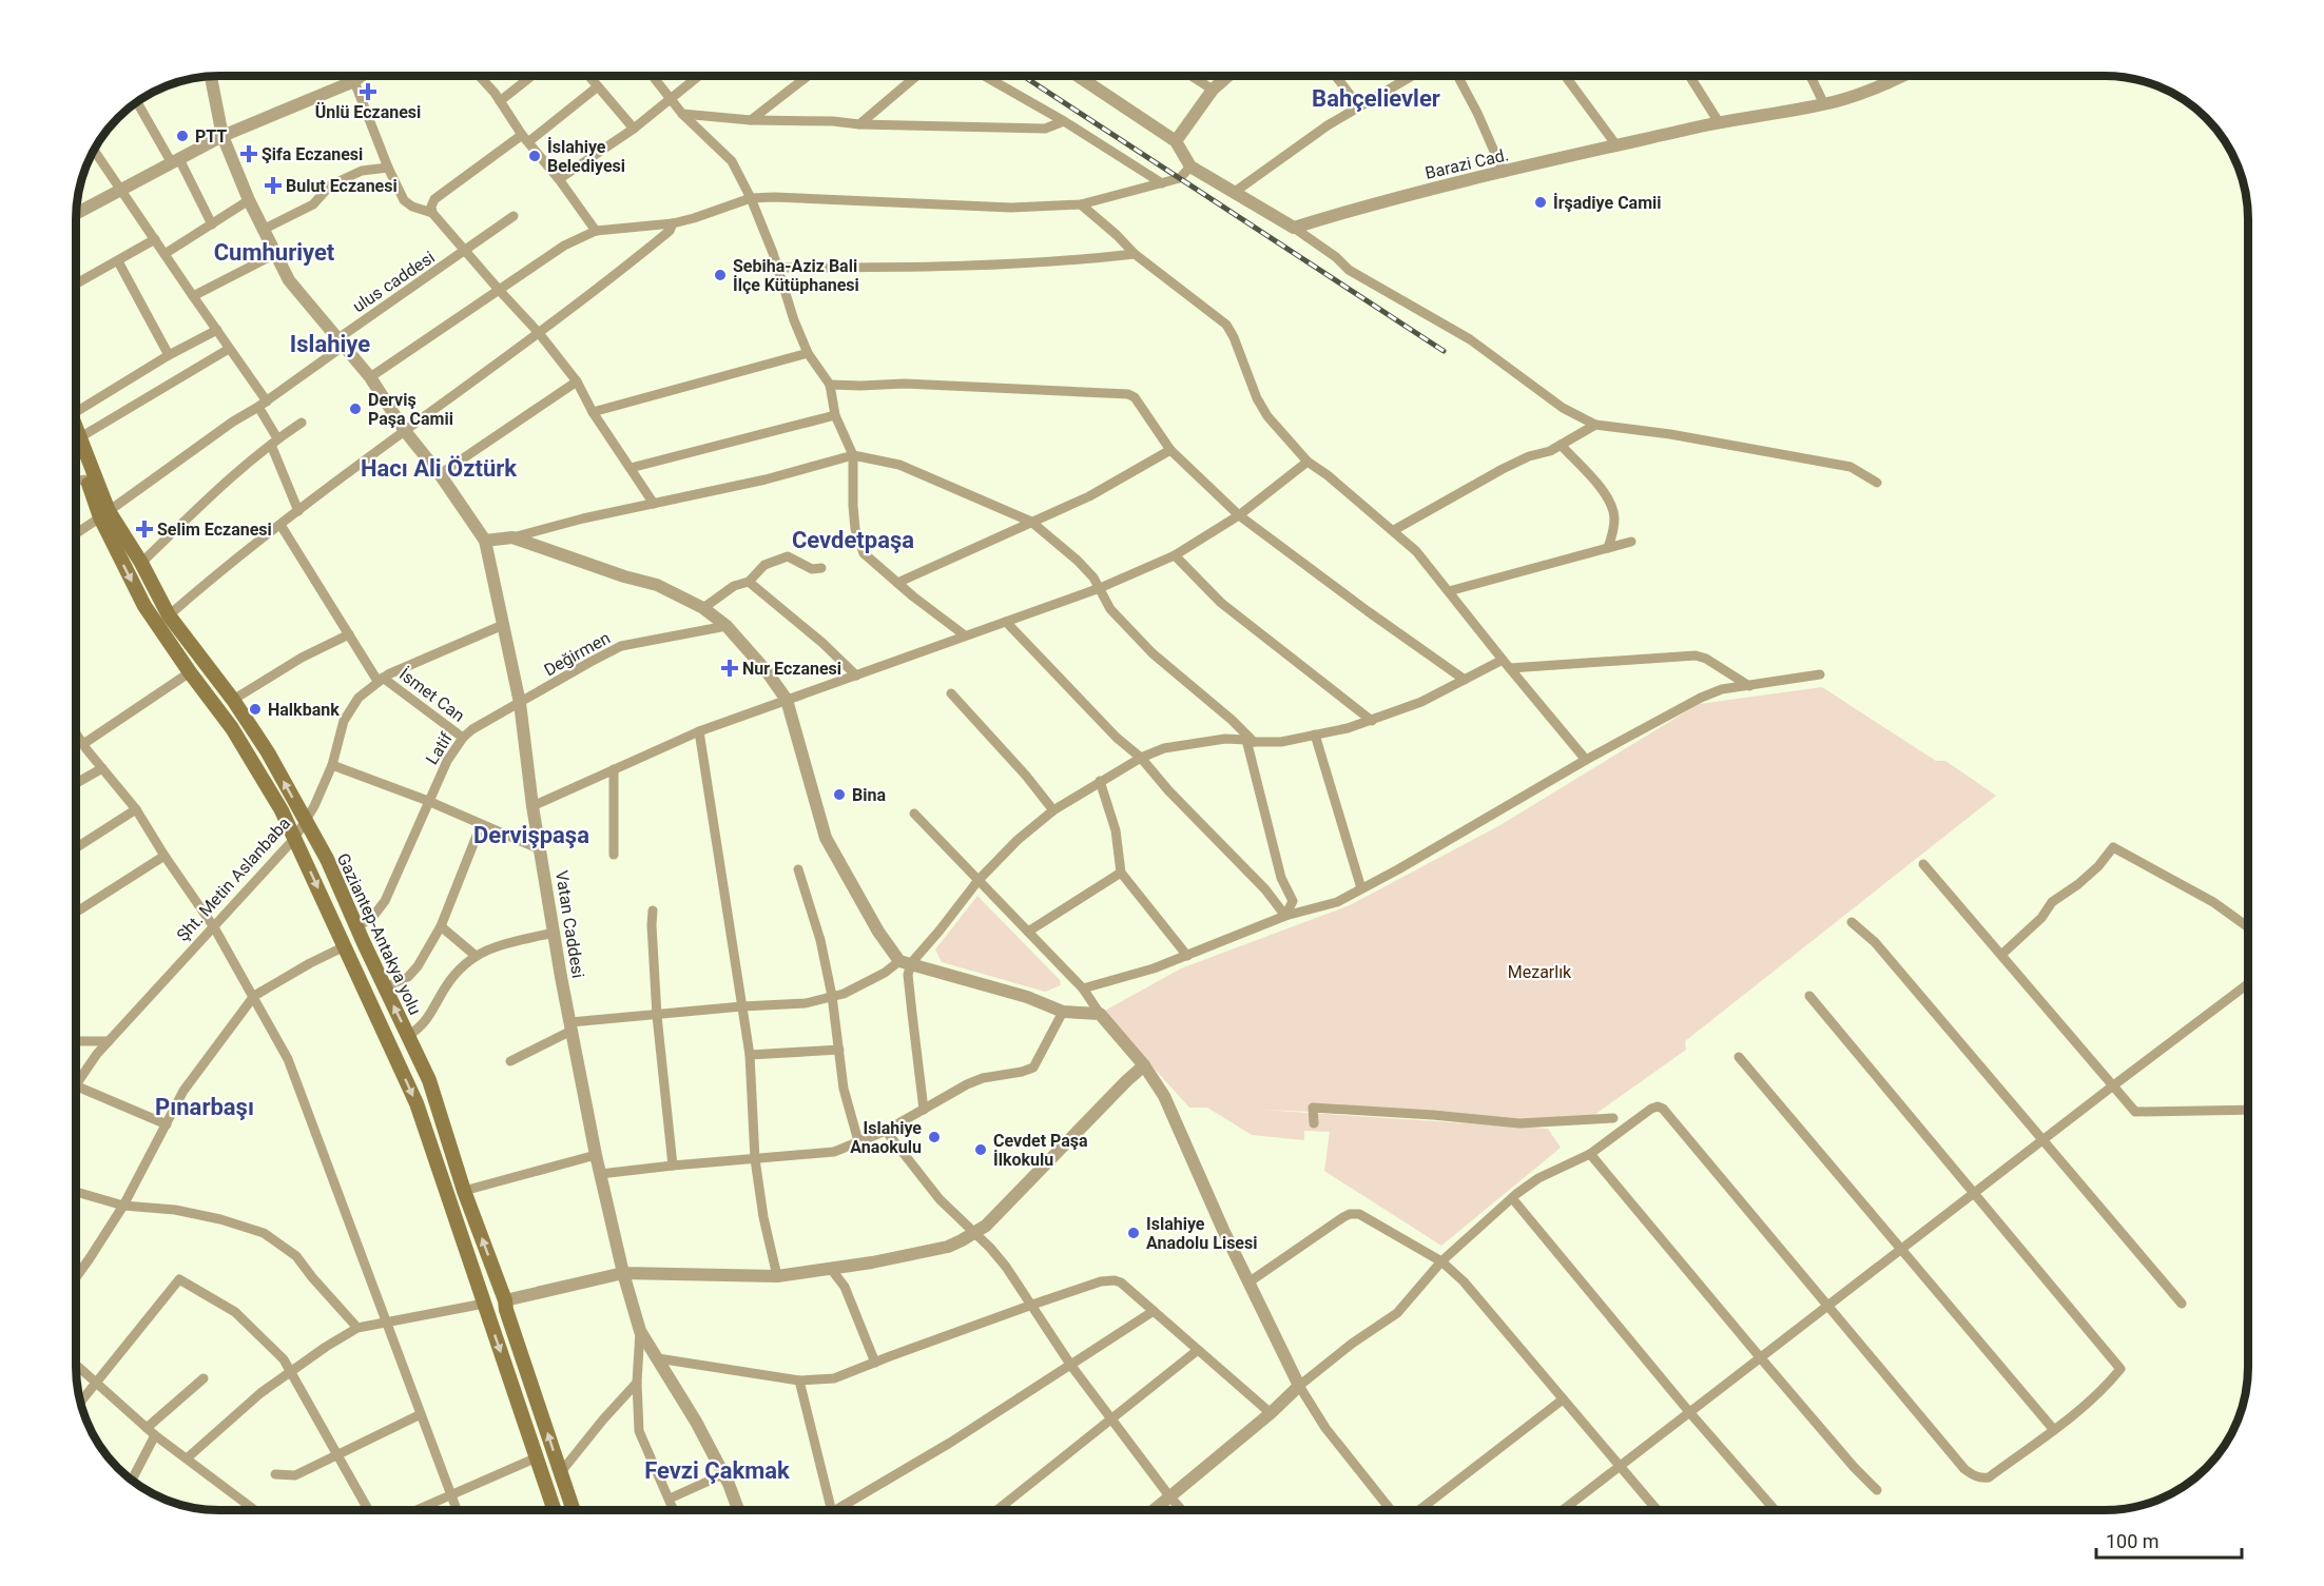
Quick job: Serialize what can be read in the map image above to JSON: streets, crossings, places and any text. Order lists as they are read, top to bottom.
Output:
{
  "streets": {
    "main road": ["Gaziantep-Antakya yolu"],
    "street": [
      "Barazi Cad.",
      "ulus caddesi",
      "Değirmen",
      "İsmet Can",
      "Latif",
      "Şht. Metin Aslanbaba",
      "Vatan Caddesi"
    ]
  },
  "crossings": [
    ["ulus caddesi", "Vatan Caddesi"],
    ["ulus caddesi", "Gaziantep-Antakya yolu"],
    ["Değirmen", "Latif"],
    ["Değirmen", "Vatan Caddesi"],
    ["İsmet Can", "Latif"],
    ["İsmet Can", "Şht. Metin Aslanbaba"],
    ["Latif", "Vatan Caddesi"],
    ["Latif", "Gaziantep-Antakya yolu"],
    ["Şht. Metin Aslanbaba", "Vatan Caddesi"],
    ["Şht. Metin Aslanbaba", "Gaziantep-Antakya yolu"]
  ],
  "districts": [
    "Bahçelievler",
    "Cumhuriyet",
    "Islahiye",
    "Hacı Ali Öztürk",
    "Cevdetpaşa",
    "Dervişpaşa",
    "Pınarbaşı",
    "Fevzi Çakmak"
  ],
  "parks": ["Mezarlık"],
  "places": {
    "health": [
      "Ünlü Eczanesi",
      "Şifa Eczanesi",
      "Bulut Eczanesi",
      "Selim Eczanesi",
      "Nur Eczanesi"
    ],
    "other": [
      "PTT",
      "İslahiye Belediyesi",
      "İrşadiye Camii",
      "Sebiha-Aziz Bali İlçe Kütüphanesi",
      "Derviş Paşa Camii",
      "Halkbank",
      "Bina",
      "Islahiye Anaokulu",
      "Cevdet Paşa İlkokulu",
      "Islahiye Anadolu Lisesi"
    ]
  },
  "scale_bar": "100 m"
}
